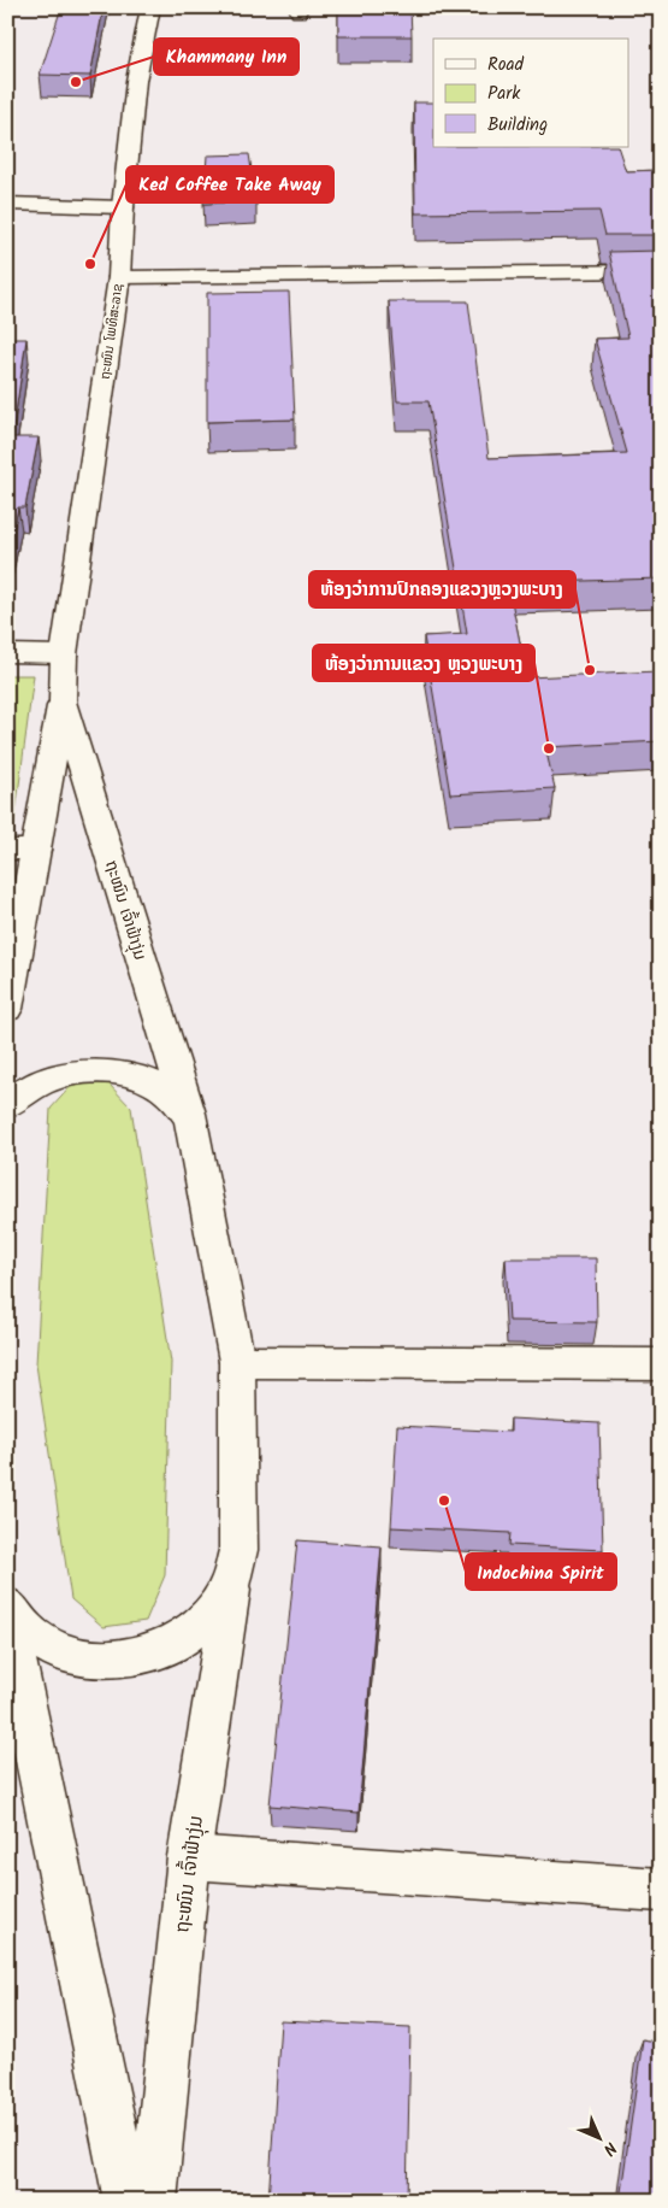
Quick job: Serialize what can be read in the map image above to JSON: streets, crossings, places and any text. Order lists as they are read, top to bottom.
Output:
{
  "streets": {
    "main road": ["ຖະໜົນ ໂພທິສະລາຊ", "ຖະໜົນ ເຈົ້າຟ້າງຸ່ມ"]
  },
  "crossings": [
    ["ຖະໜົນ ໂພທິສະລາຊ", "ຖະໜົນ ເຈົ້າຟ້າງຸ່ມ"]
  ],
  "places": [
    "Khammany Inn",
    "Ked Coffee Take Away",
    "ຫ້ອງວ່າການປົກຄອງແຂວງຫຼວງພະບາງ",
    "ຫ້ອງວ່າການແຂວງ ຫຼວງພະບາງ",
    "Indochina Spirit"
  ],
  "legend": ["Road", "Park", "Building"],
  "north": "bottom right"
}
